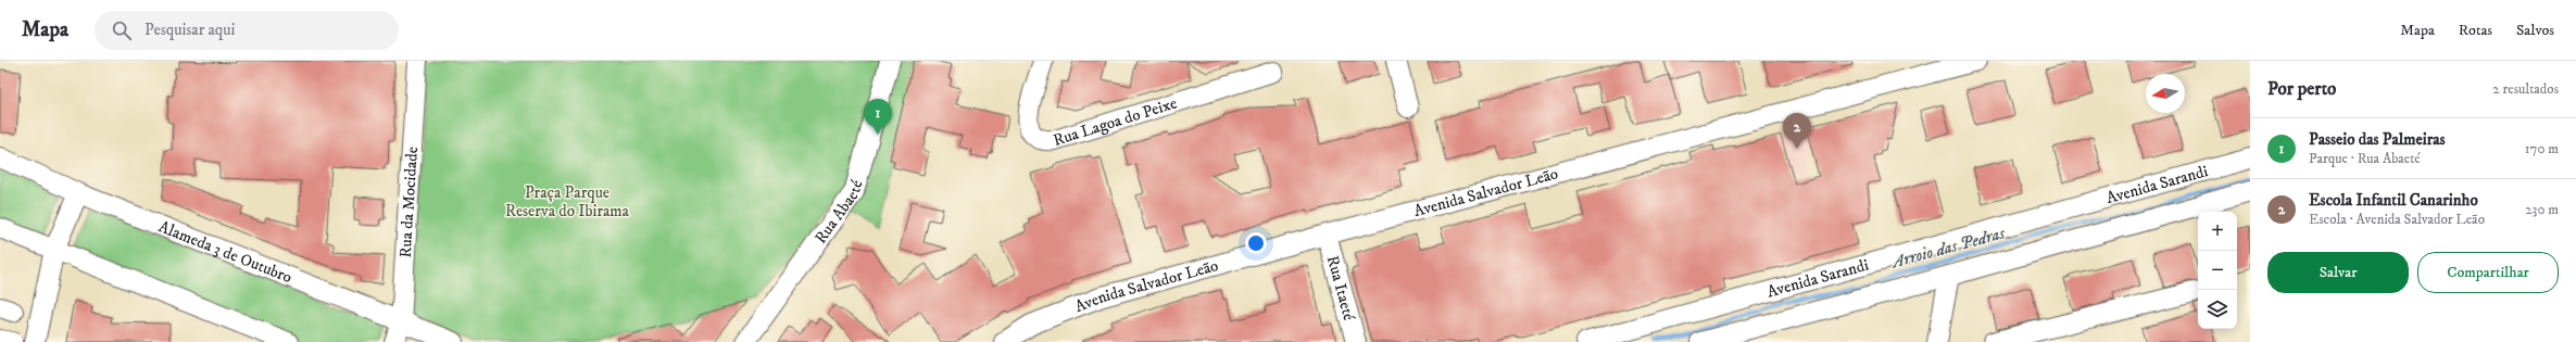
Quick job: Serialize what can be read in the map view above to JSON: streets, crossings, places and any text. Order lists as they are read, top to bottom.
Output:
{
  "streets": {
    "street": [
      "Rua Lagoa do Peixe",
      "Avenida Sarandi",
      "Avenida Salvador Leão",
      "Rua da Mocidade",
      "Rua Abaeté",
      "Alameda 3 de Outubro",
      "Rua Itaeté"
    ]
  },
  "crossings": [
    ["Avenida Salvador Leão", "Rua Itaeté"],
    ["Rua da Mocidade", "Alameda 3 de Outubro"]
  ],
  "water": ["Arroio das Pedras"],
  "parks": ["Praça Parque Reserva do Ibirama"],
  "north": "left",
  "page": {
    "header": "Mapa",
    "search": "Pesquisar aqui",
    "nav": ["Mapa", "Rotas", "Salvos"],
    "heading": ["Por perto", "2 resultados"],
    "pins": ["1", "2"],
    "list": [
      {
        "mark": "1",
        "name": "Passeio das Palmeiras",
        "note": "Parque · Rua Abaeté",
        "value": "170 m"
      },
      {
        "mark": "2",
        "name": "Escola Infantil Canarinho",
        "note": "Escola · Avenida Salvador Leão",
        "value": "230 m"
      }
    ],
    "map_buttons": ["+", "−"],
    "buttons": ["Salvar", "Compartilhar"]
  }
}
